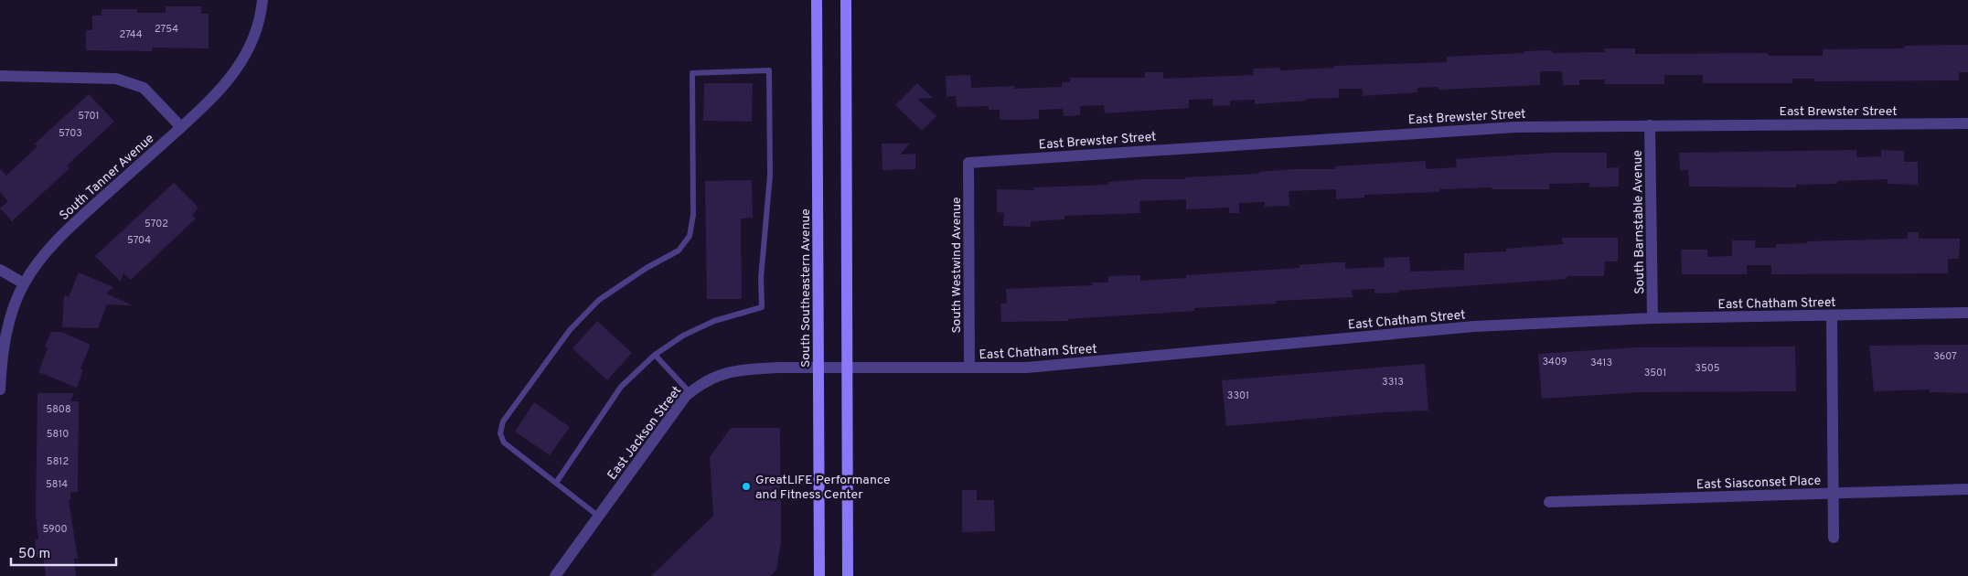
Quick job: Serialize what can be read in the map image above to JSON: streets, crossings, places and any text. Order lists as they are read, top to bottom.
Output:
{
  "streets": {
    "main road": ["South Southeastern Avenue"],
    "street": [
      "East Brewster Street",
      "South Tanner Avenue",
      "South Barnstable Avenue",
      "South Westwind Avenue",
      "East Chatham Street",
      "East Jackson Street",
      "East Siasconset Place"
    ]
  },
  "crossings": [
    ["East Brewster Street", "South Barnstable Avenue"],
    ["East Brewster Street", "South Westwind Avenue"],
    ["South Barnstable Avenue", "East Chatham Street"],
    ["South Westwind Avenue", "East Chatham Street"],
    ["South Southeastern Avenue", "East Jackson Street"],
    ["East Chatham Street", "East Jackson Street"]
  ],
  "places": ["GreatLIFE Performance and Fitness Center"],
  "house_numbers": [
    "2754",
    "2744",
    "5701",
    "5703",
    "5702",
    "5704",
    "3607",
    "3409",
    "3413",
    "3505",
    "3501",
    "3313",
    "3301",
    "5808",
    "5810",
    "5812",
    "5814",
    "5900"
  ],
  "scale_bar": "50 m"
}
